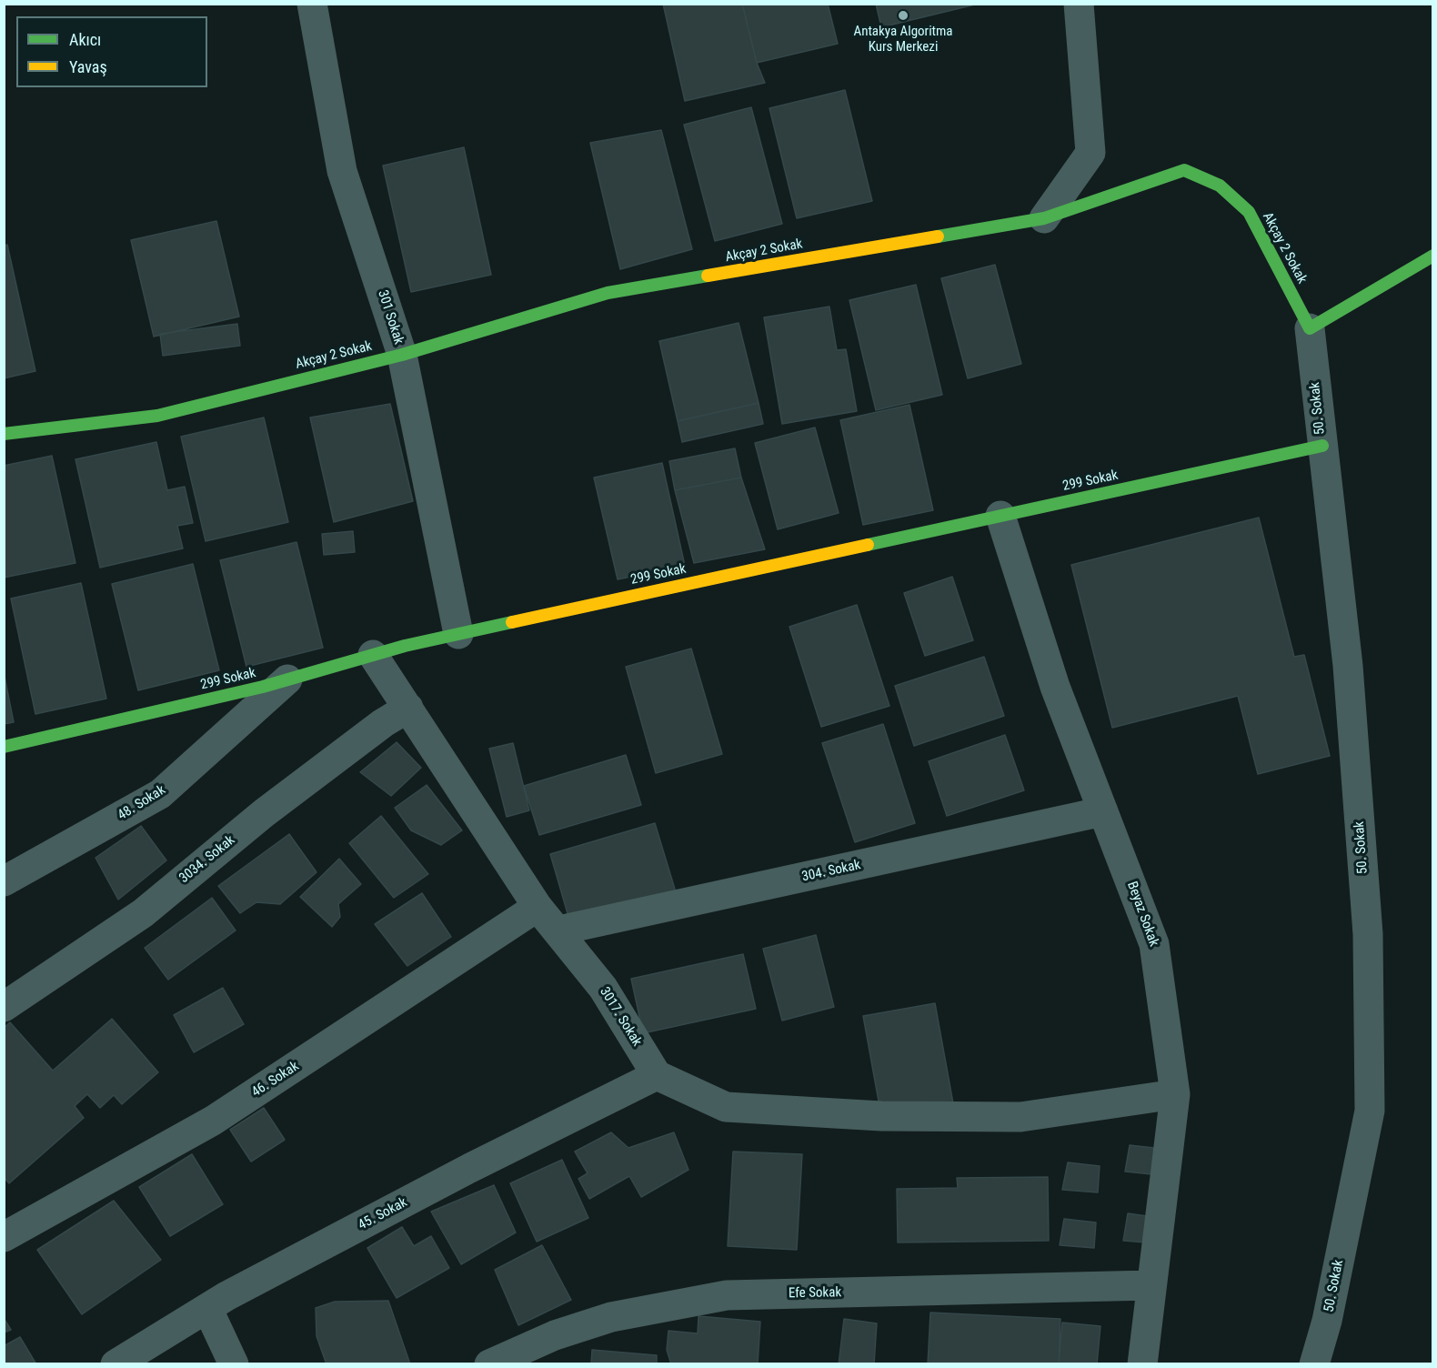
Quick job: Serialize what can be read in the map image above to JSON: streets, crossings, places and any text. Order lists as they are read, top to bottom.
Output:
{
  "streets": {
    "street": [
      "Akçay 2 Sokak",
      "301 Sokak",
      "50. Sokak",
      "299 Sokak",
      "48. Sokak",
      "3034. Sokak",
      "304. Sokak",
      "Beyaz Sokak",
      "3017. Sokak",
      "46. Sokak",
      "45. Sokak",
      "Efe Sokak"
    ]
  },
  "crossings": [
    ["Akçay 2 Sokak", "301 Sokak"],
    ["Akçay 2 Sokak", "50. Sokak"],
    ["301 Sokak", "299 Sokak"],
    ["50. Sokak", "299 Sokak"],
    ["299 Sokak", "48. Sokak"],
    ["299 Sokak", "Beyaz Sokak"],
    ["299 Sokak", "3017. Sokak"],
    ["3034. Sokak", "3017. Sokak"],
    ["304. Sokak", "Beyaz Sokak"],
    ["304. Sokak", "3017. Sokak"],
    ["Beyaz Sokak", "Efe Sokak"],
    ["3017. Sokak", "46. Sokak"],
    ["3017. Sokak", "45. Sokak"]
  ],
  "places": ["Antakya Algoritma Kurs Merkezi"],
  "legend": ["Akıcı", "Yavaş"]
}
